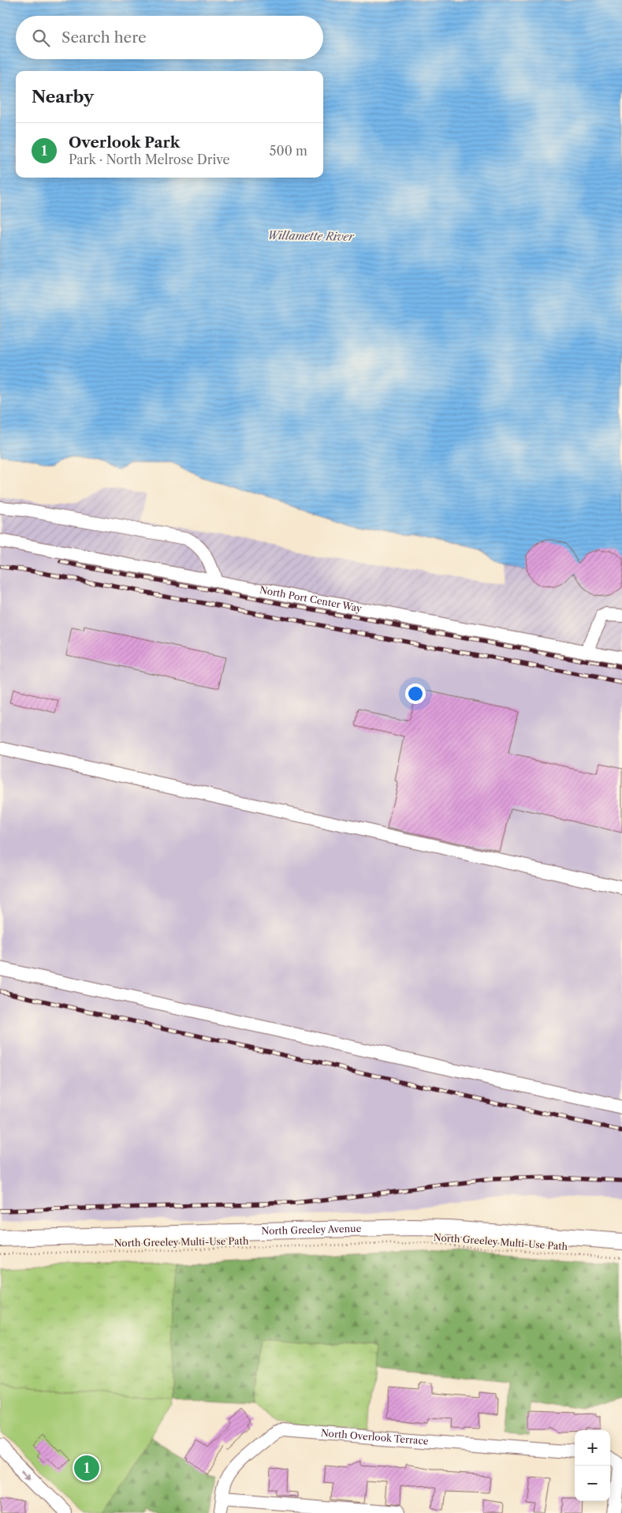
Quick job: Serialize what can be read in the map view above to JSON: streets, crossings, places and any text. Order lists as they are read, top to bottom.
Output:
{
  "streets": {
    "main road": ["North Greeley Avenue"],
    "street": ["North Port Center Way", "North Overlook Terrace"],
    "path": ["North Greeley Multi-Use Path"]
  },
  "water": ["Willamette River"],
  "page": {
    "search": "Search here",
    "heading": "Nearby",
    "list": [
      {
        "mark": "1",
        "name": "Overlook Park",
        "note": "Park · North Melrose Drive",
        "value": "500 m"
      }
    ],
    "map_buttons": ["+", "−"],
    "pins": "1"
  }
}
